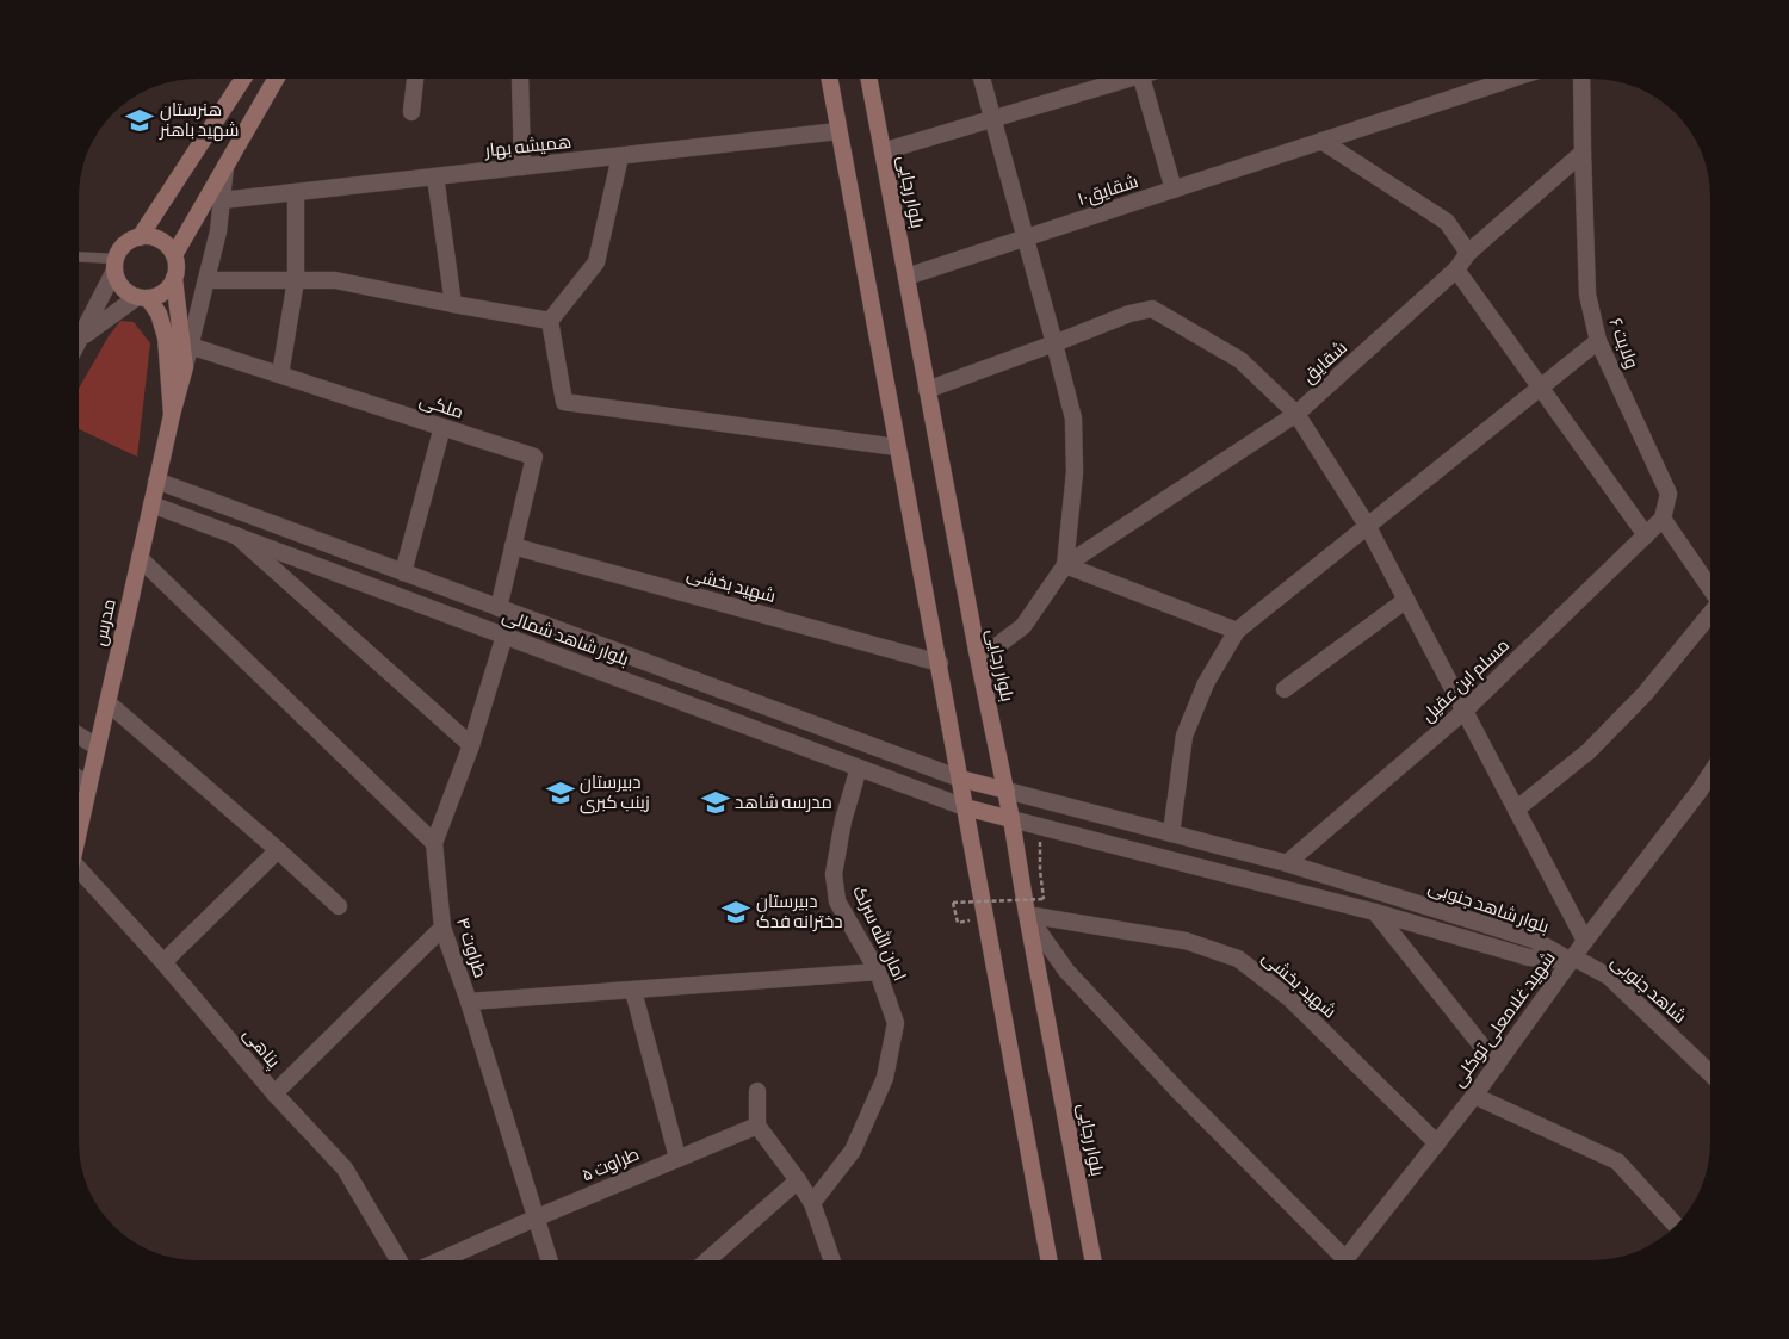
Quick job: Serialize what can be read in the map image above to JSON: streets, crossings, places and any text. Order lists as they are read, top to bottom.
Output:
{
  "streets": {
    "main road": ["بلوار رجایی", "مدرس"],
    "street": [
      "همیشه بهار",
      "شقایق۱۰",
      "ولایت ۶",
      "شقایق",
      "ملکی",
      "شهید بخشی",
      "بلوار شاهد شمالی",
      "مسلم ابن عقیل",
      "بلوار شاهد جنوبی",
      "امان الله سرلک",
      "طراوت ۴",
      "شاهد جنوبی",
      "شهید غلامعلی توکلی",
      "پناهی",
      "طراوت ۵"
    ]
  },
  "crossings": [
    ["شقایق۱۰", "بلوار رجایی"],
    ["بلوار رجایی", "شهید بخشی"],
    ["بلوار رجایی", "بلوار شاهد جنوبی"],
    ["ولایت ۶", "شقایق"],
    ["ولایت ۶", "مسلم ابن عقیل"],
    ["ملکی", "شهید بخشی"],
    ["ملکی", "بلوار شاهد شمالی"],
    ["شهید بخشی", "شهید غلامعلی توکلی"],
    ["مدرس", "بلوار شاهد شمالی"],
    ["بلوار شاهد شمالی", "امان الله سرلک"],
    ["بلوار شاهد شمالی", "طراوت ۴"],
    ["مسلم ابن عقیل", "بلوار شاهد جنوبی"],
    ["بلوار شاهد جنوبی", "شاهد جنوبی"],
    ["بلوار شاهد جنوبی", "شهید غلامعلی توکلی"],
    ["طراوت ۴", "طراوت ۵"],
    ["شاهد جنوبی", "شهید غلامعلی توکلی"]
  ],
  "places": {
    "school or university": [
      "هنرستان شهید باهنر",
      "دبیرستان زینب کبری",
      "مدرسه شاهد",
      "دبیرستان دخترانه فدک"
    ]
  }
}
